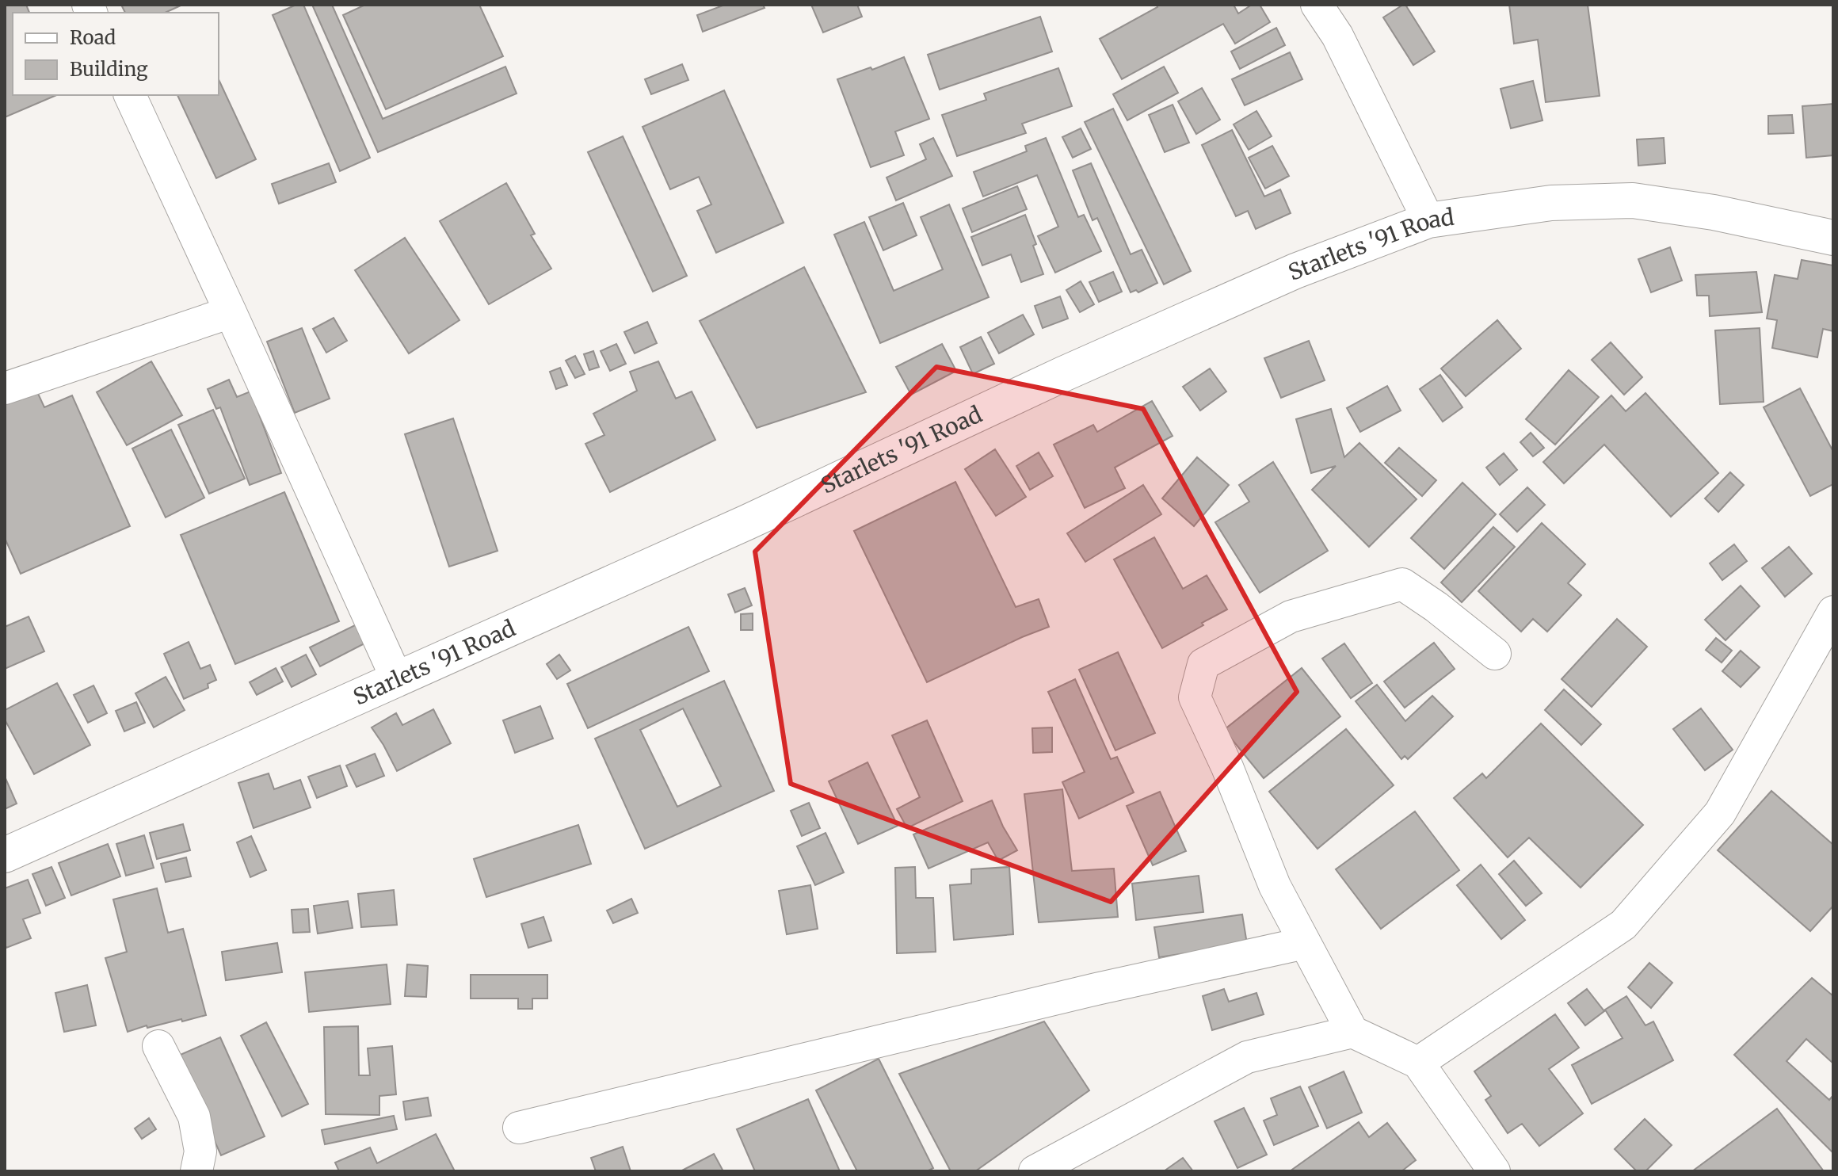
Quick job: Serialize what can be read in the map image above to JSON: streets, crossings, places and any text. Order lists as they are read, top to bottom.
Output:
{
  "streets": {
    "street": ["Starlets '91 Road"]
  },
  "legend": ["Road", "Building"]
}
